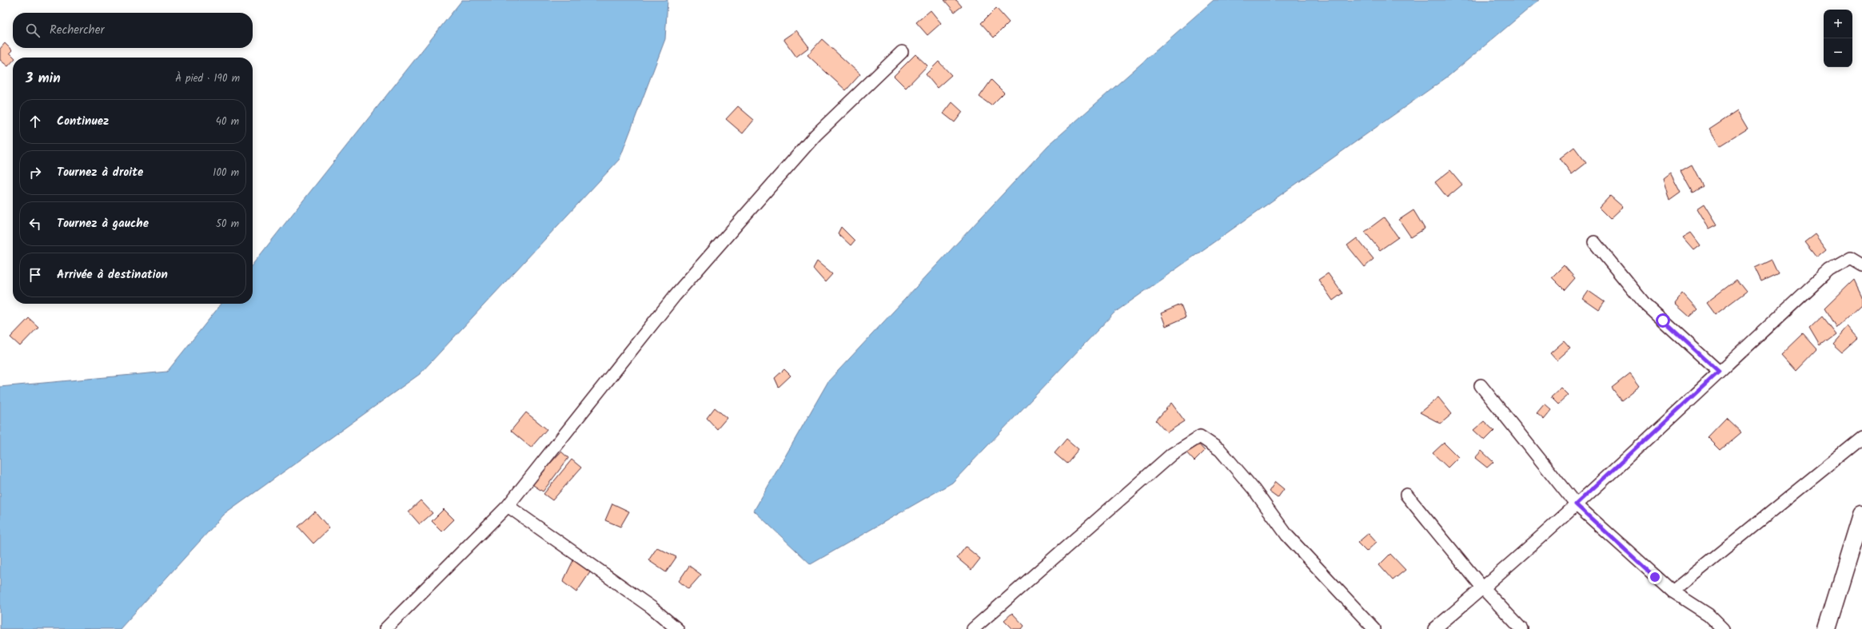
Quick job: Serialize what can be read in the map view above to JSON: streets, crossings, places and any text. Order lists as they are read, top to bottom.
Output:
{
  "page": {
    "map_buttons": ["+", "−"],
    "search": "Rechercher",
    "heading": ["3 min", "À pied · 190 m"],
    "list": [
      ["Continuez", "40 m"],
      ["Tournez à droite", "100 m"],
      ["Tournez à gauche", "50 m"],
      "Arrivée à destination"
    ]
  }
}
